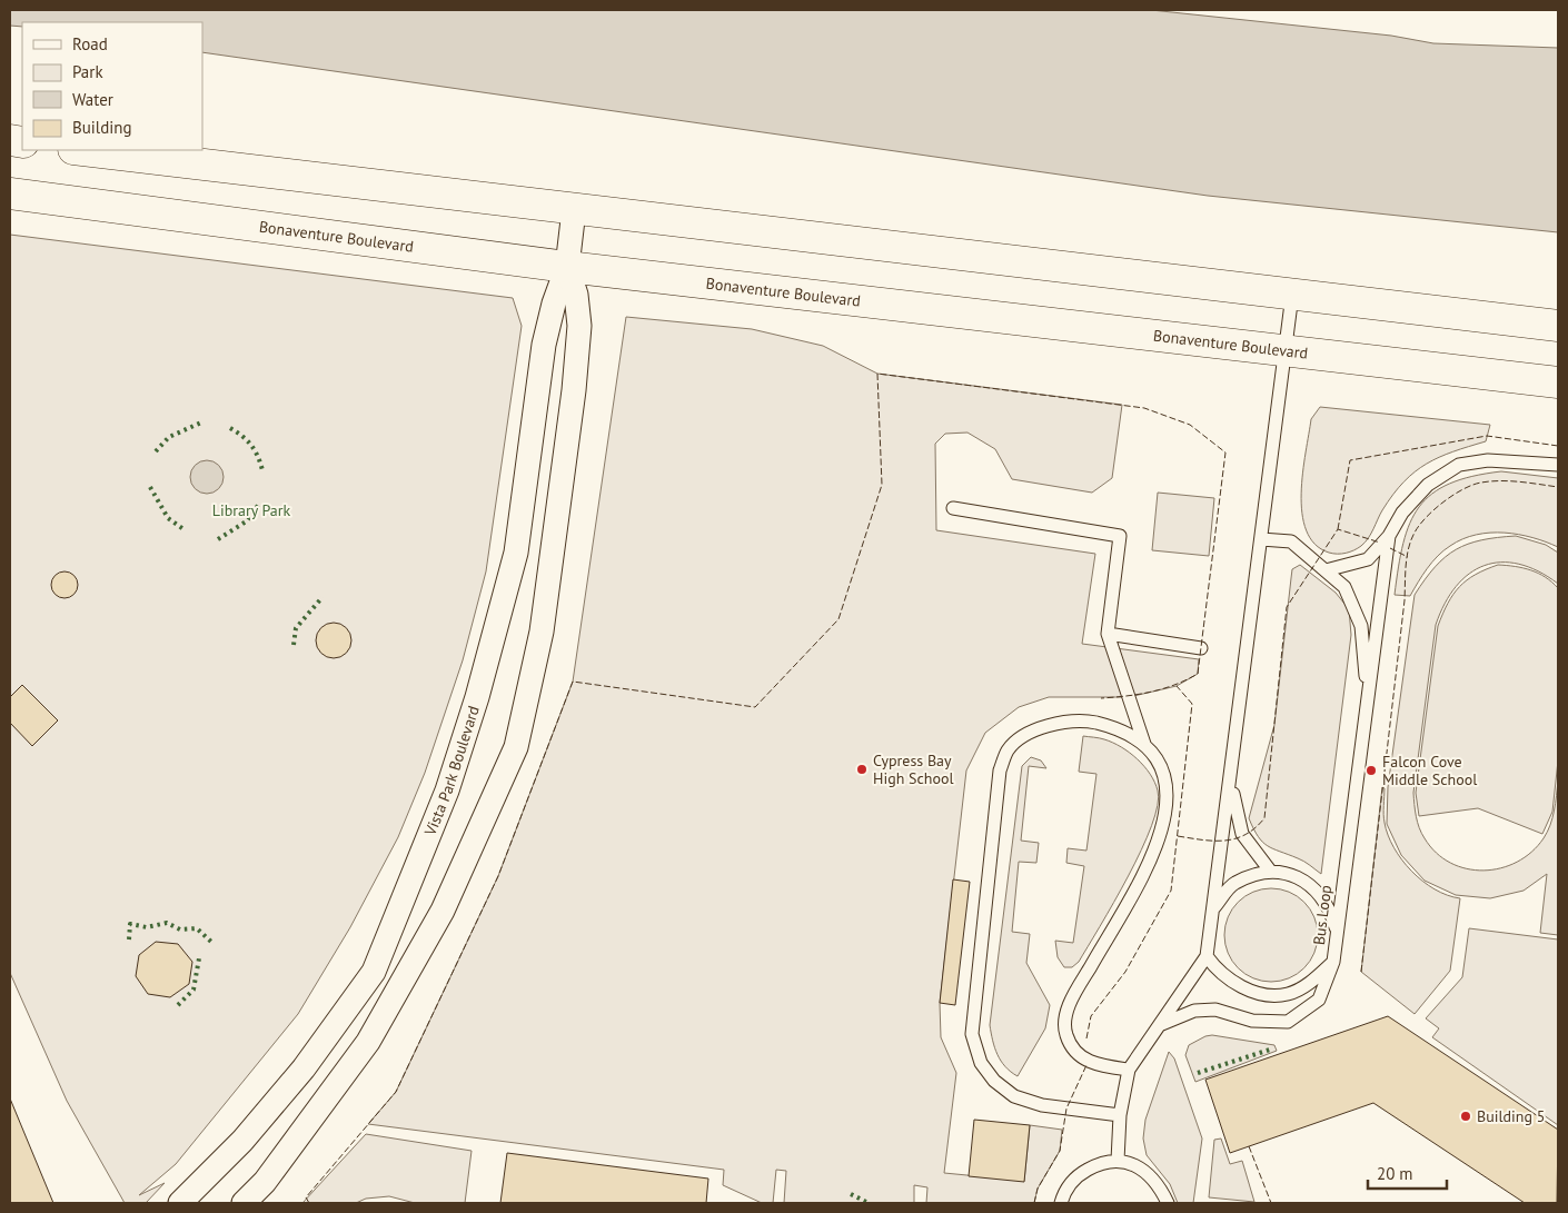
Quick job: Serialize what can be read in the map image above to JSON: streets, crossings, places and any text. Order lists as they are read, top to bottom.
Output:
{
  "streets": {
    "main road": ["Bonaventure Boulevard"],
    "street": ["Vista Park Boulevard"],
    "lane": ["Bus Loop"]
  },
  "crossings": [
    ["Bonaventure Boulevard", "Vista Park Boulevard"]
  ],
  "parks": ["Library Park"],
  "places": ["Cypress Bay High School", "Falcon Cove Middle School", "Building 5"],
  "legend": [
    "Road",
    "Park",
    "Water",
    "Building"
  ],
  "scale_bar": "20 m"
}
